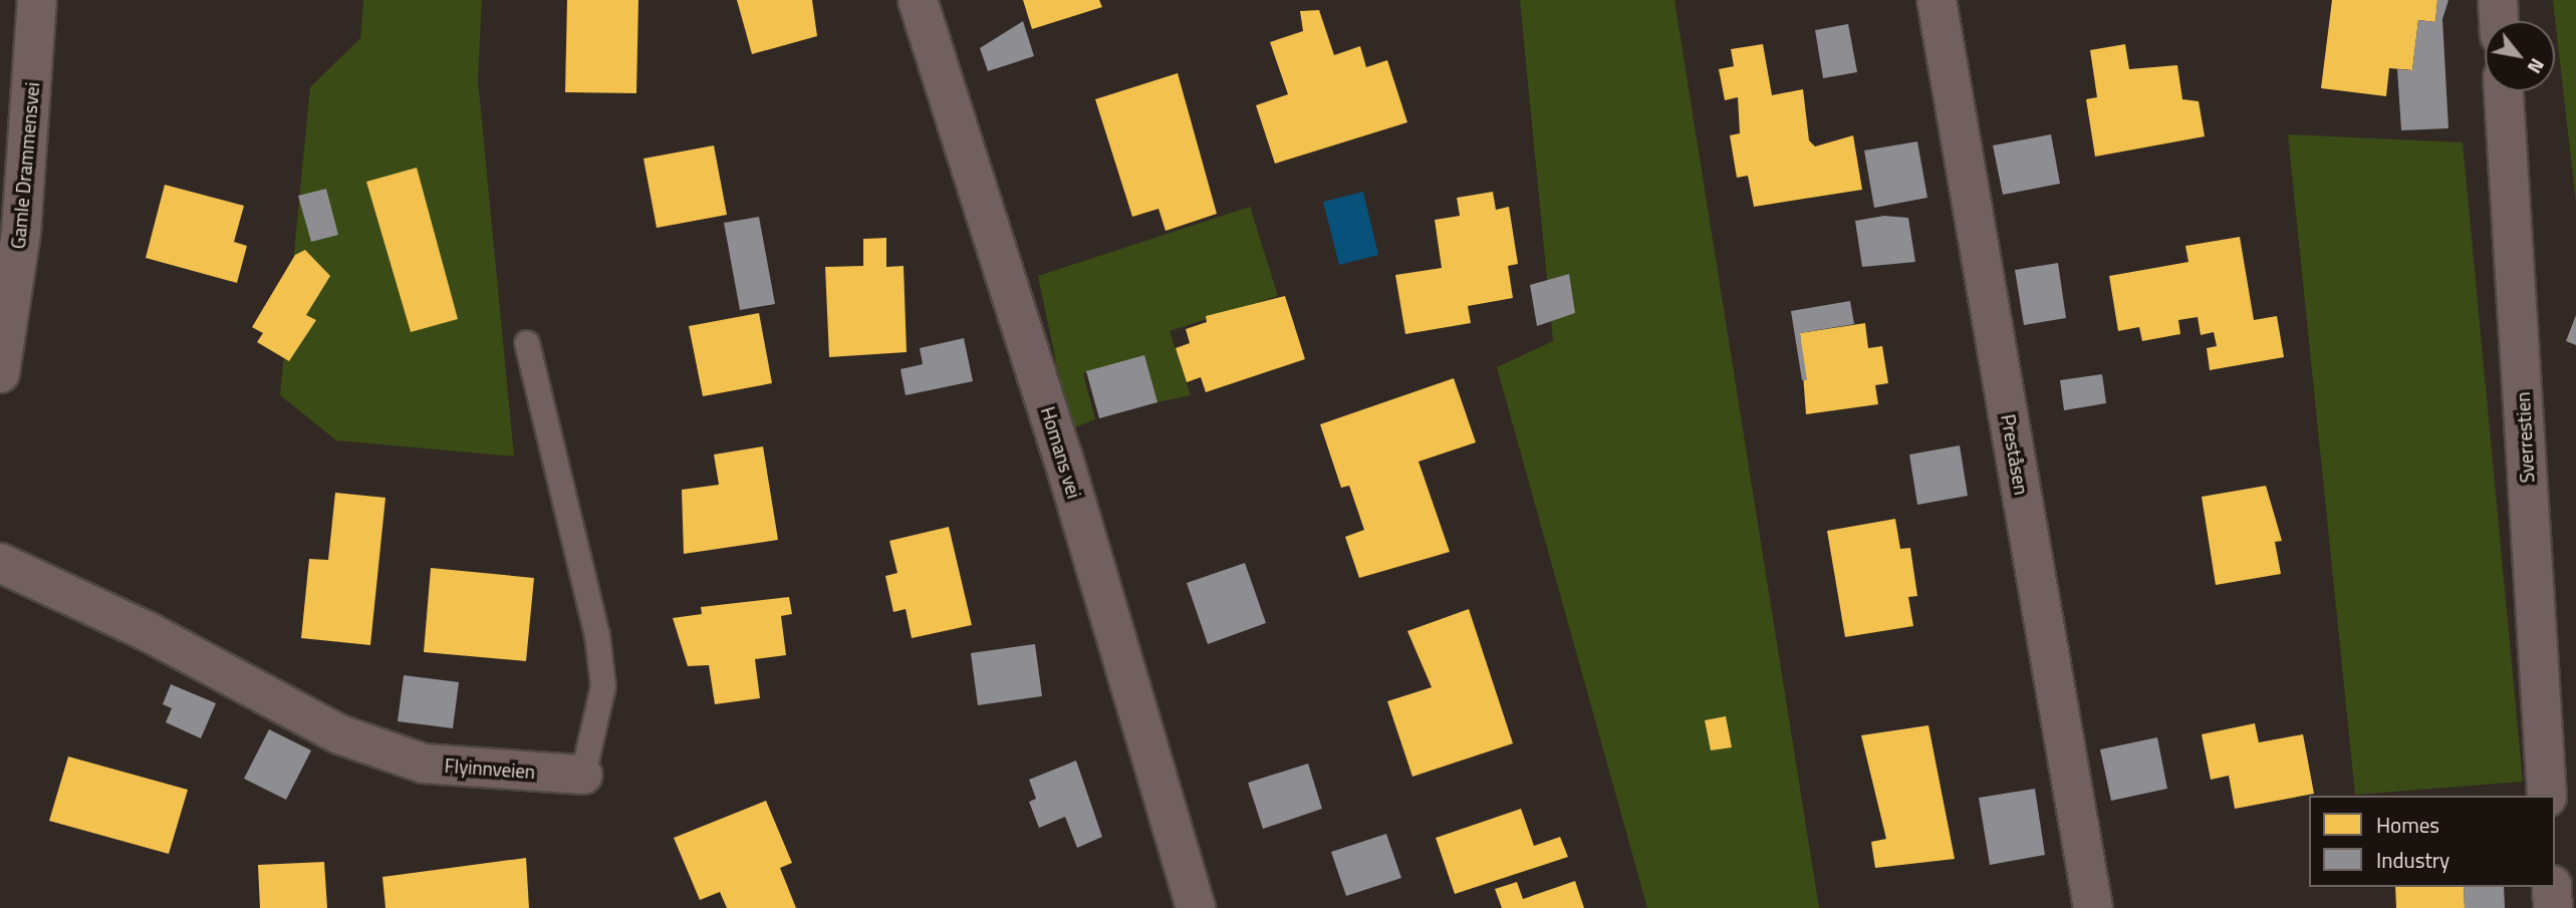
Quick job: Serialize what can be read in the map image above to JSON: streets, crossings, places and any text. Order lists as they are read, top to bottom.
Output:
{
  "streets": {
    "street": [
      "Gamle Drammensvei",
      "Sverrestien",
      "Homans vei",
      "Preståsen",
      "Flyinnveien"
    ]
  },
  "legend": ["Homes", "Industry"],
  "north": "bottom right"
}
